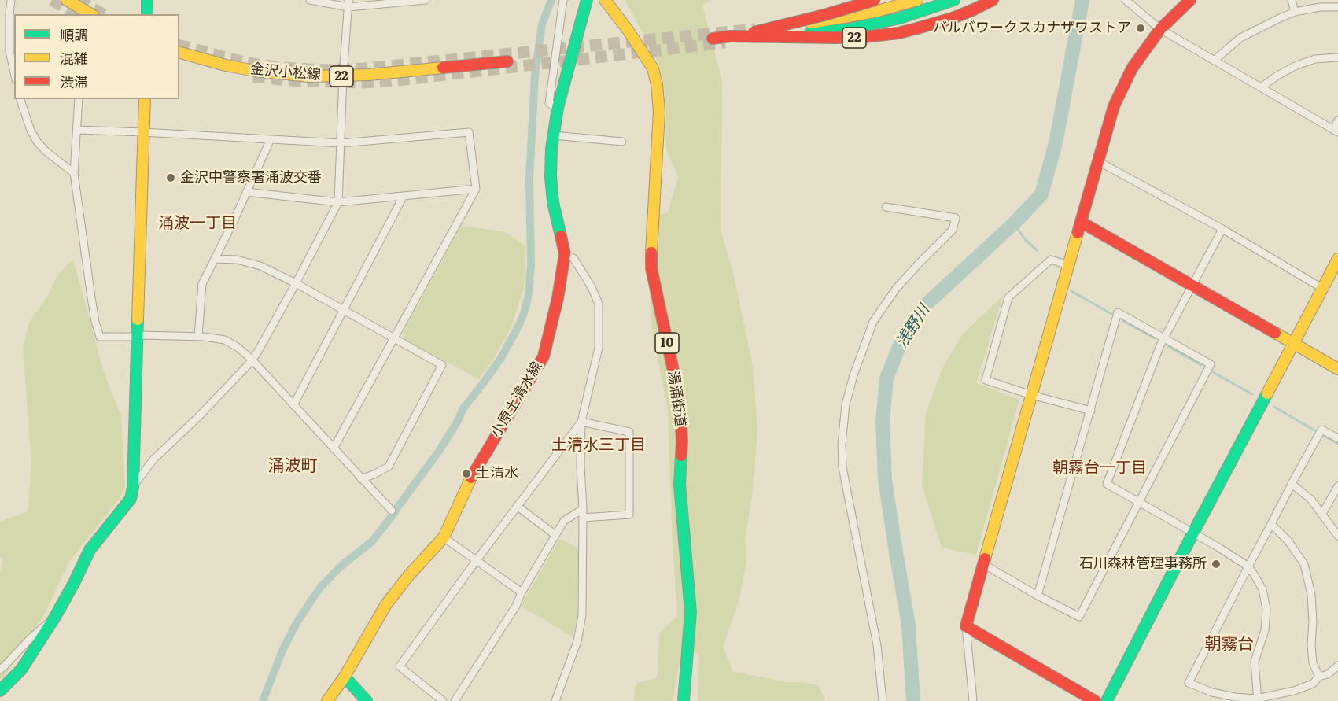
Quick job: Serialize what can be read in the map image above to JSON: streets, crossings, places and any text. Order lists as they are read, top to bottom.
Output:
{
  "streets": {
    "main road": [
      "22",
      "金沢小松線",
      "10",
      "湯涌街道",
      "小原土清水線"
    ]
  },
  "districts": [
    "涌波一丁目",
    "土清水三丁目",
    "涌波町",
    "朝霧台一丁目",
    "朝霧台"
  ],
  "water": ["浅野川"],
  "places": [
    "バルバワークスカナザワストア",
    "金沢中警察署涌波交番",
    "土清水",
    "石川森林管理事務所"
  ],
  "legend": ["順調", "混雑", "渋滞"]
}
